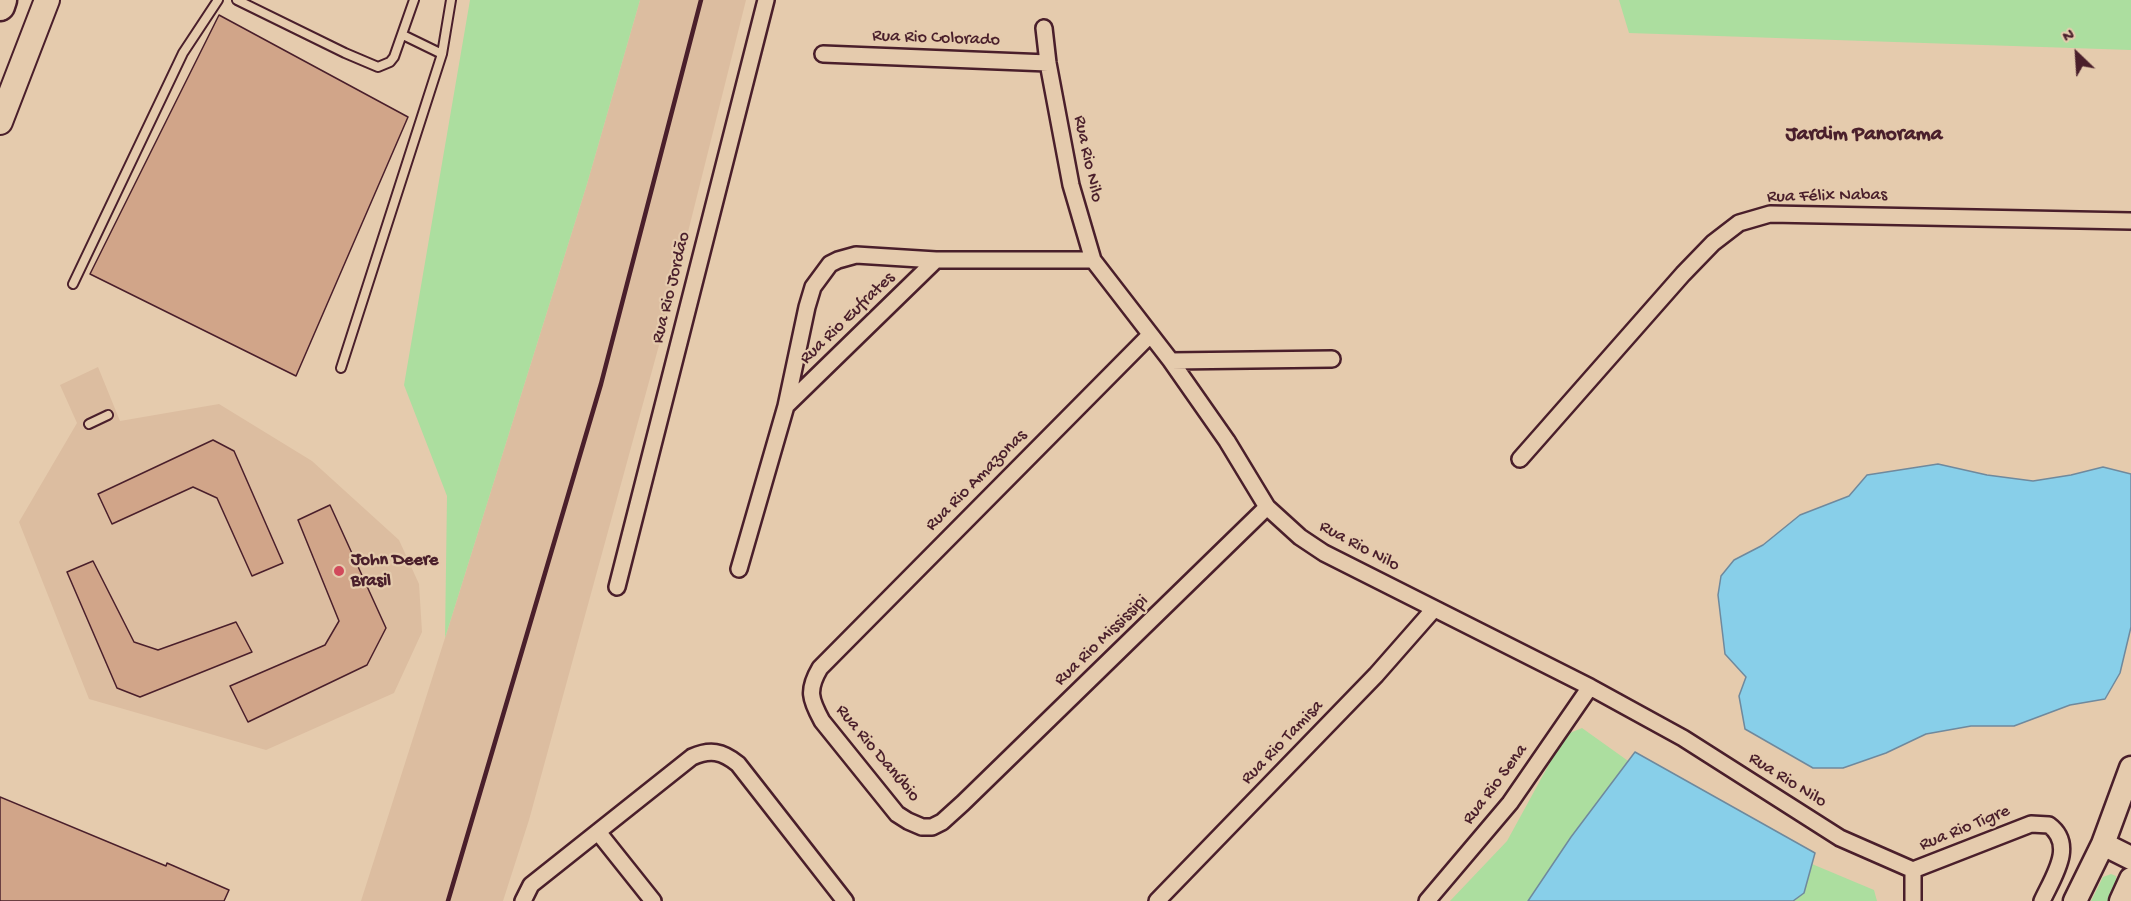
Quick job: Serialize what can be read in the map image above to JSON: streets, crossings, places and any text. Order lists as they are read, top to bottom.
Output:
{
  "streets": {
    "street": [
      "Rua Rio Colorado",
      "Rua Rio Nilo",
      "Rua Félix Nabas",
      "Rua Rio Jordão",
      "Rua Rio Eufrates",
      "Rua Rio Amazonas",
      "Rua Rio Mississipi",
      "Rua Rio Tamisa",
      "Rua Rio Danúbio",
      "Rua Rio Sena",
      "Rua Rio Tigre"
    ]
  },
  "crossings": [
    ["Rua Rio Colorado", "Rua Rio Nilo"],
    ["Rua Rio Nilo", "Rua Rio Eufrates"],
    ["Rua Rio Nilo", "Rua Rio Amazonas"],
    ["Rua Rio Nilo", "Rua Rio Mississipi"],
    ["Rua Rio Nilo", "Rua Rio Tamisa"],
    ["Rua Rio Nilo", "Rua Rio Sena"],
    ["Rua Rio Nilo", "Rua Rio Tigre"],
    ["Rua Rio Amazonas", "Rua Rio Danúbio"],
    ["Rua Rio Mississipi", "Rua Rio Danúbio"]
  ],
  "districts": ["Jardim Panorama"],
  "places": ["John Deere Brasil"],
  "north": "top left"
}
